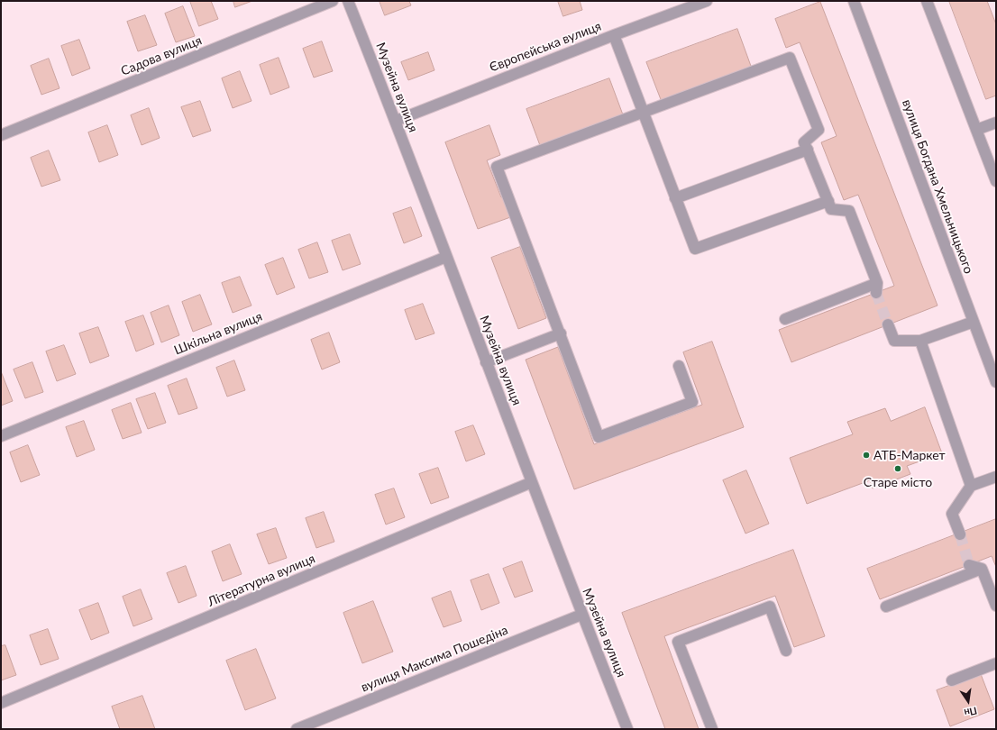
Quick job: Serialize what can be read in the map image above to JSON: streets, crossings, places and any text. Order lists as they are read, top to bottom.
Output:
{
  "streets": {
    "street": [
      "Європейська вулиця",
      "Садова вулиця",
      "Музейна вулиця",
      "вулиця Богдана Хмельницького",
      "Шкільна вулиця",
      "Літературна вулиця",
      "вулиця Максима Пошедіна"
    ]
  },
  "crossings": [
    ["Європейська вулиця", "Музейна вулиця"],
    ["Музейна вулиця", "Шкільна вулиця"],
    ["Музейна вулиця", "Літературна вулиця"],
    ["Музейна вулиця", "вулиця Максима Пошедіна"]
  ],
  "places": ["АТБ-Маркет", "Старе місто"],
  "north": "bottom"
}
